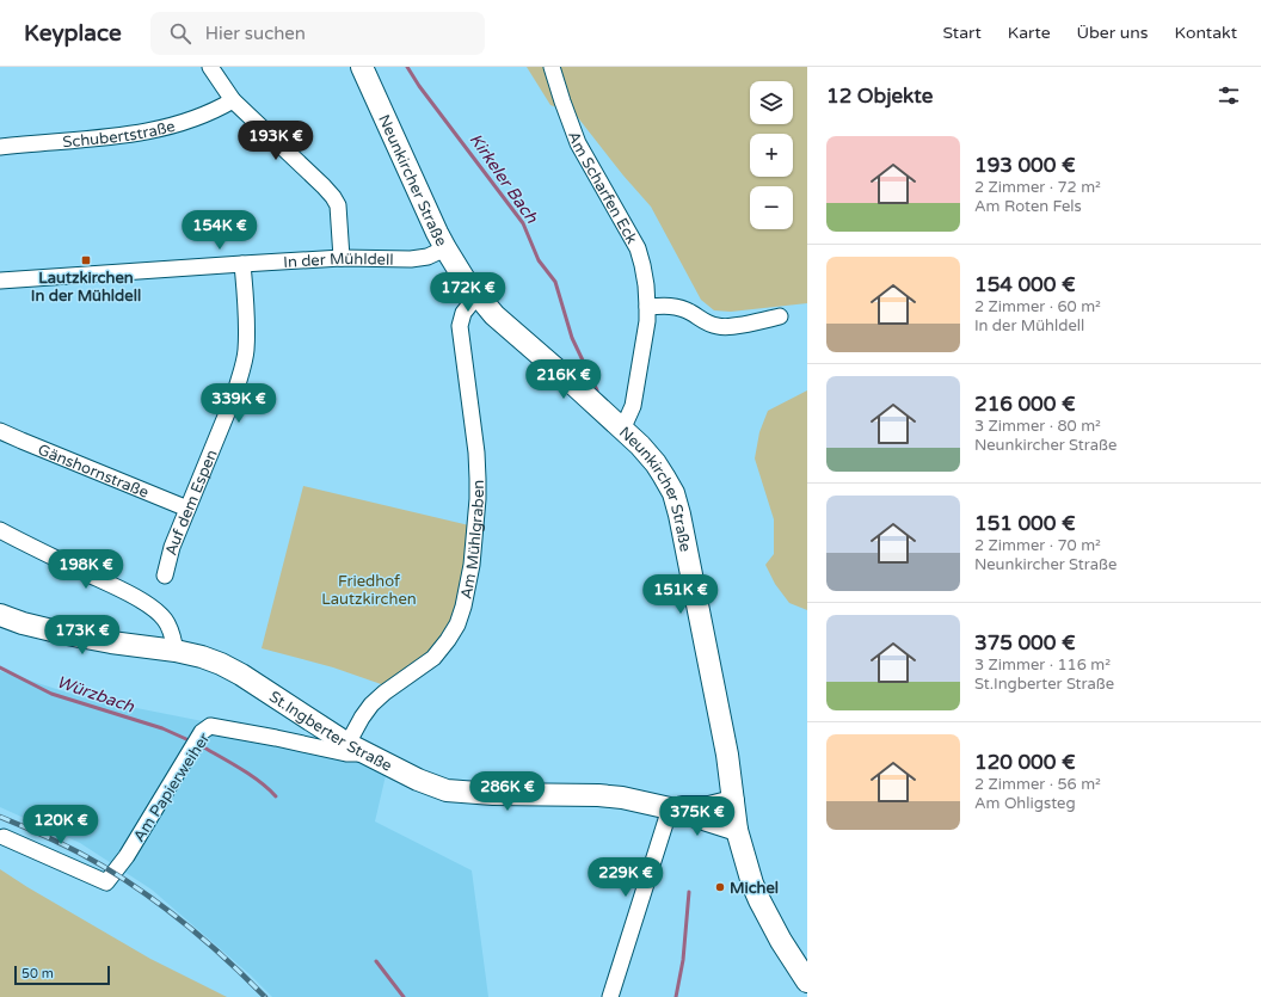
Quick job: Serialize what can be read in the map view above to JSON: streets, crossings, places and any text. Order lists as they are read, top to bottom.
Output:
{
  "streets": {
    "main road": ["Neunkircher Straße", "St.Ingberter Straße"],
    "street": [
      "Schubertstraße",
      "Am Scharfen Eck",
      "In der Mühldell",
      "Gänshornstraße",
      "Auf dem Espen",
      "Am Mühlgraben",
      "Am Papierweiher"
    ]
  },
  "crossings": [
    ["Neunkircher Straße", "Am Scharfen Eck"],
    ["Neunkircher Straße", "In der Mühldell"],
    ["Neunkircher Straße", "Am Mühlgraben"],
    ["Neunkircher Straße", "St.Ingberter Straße"],
    ["In der Mühldell", "Auf dem Espen"],
    ["Gänshornstraße", "Auf dem Espen"],
    ["Am Mühlgraben", "St.Ingberter Straße"],
    ["Am Mühlgraben", "Am Papierweiher"],
    ["St.Ingberter Straße", "Am Papierweiher"]
  ],
  "water": ["Kirkeler Bach", "Würzbach"],
  "parks": ["Friedhof Lautzkirchen"],
  "places": {
    "transit": ["Lautzkirchen In der Mühldell"],
    "other": ["Michel"]
  },
  "scale_bar": "50 m",
  "page": {
    "header": "Keyplace",
    "search": "Hier suchen",
    "nav": [
      "Start",
      "Karte",
      "Über uns",
      "Kontakt"
    ],
    "heading": "12 Objekte",
    "map_buttons": ["+", "−"],
    "price": [
      "193K €",
      "154K €",
      "172K €",
      "216K €",
      "339K €",
      "198K €",
      "151K €",
      "173K €",
      "286K €",
      "375K €",
      "120K €",
      "229K €"
    ],
    "list": [
      {
        "name": "193 000 €",
        "note": "2 Zimmer · 72 m² · Am Roten Fels"
      },
      {
        "name": "154 000 €",
        "note": "2 Zimmer · 60 m² · In der Mühldell"
      },
      {
        "name": "216 000 €",
        "note": "3 Zimmer · 80 m² · Neunkircher Straße"
      },
      {
        "name": "151 000 €",
        "note": "2 Zimmer · 70 m² · Neunkircher Straße"
      },
      {
        "name": "375 000 €",
        "note": "3 Zimmer · 116 m² · St.Ingberter Straße"
      },
      {
        "name": "120 000 €",
        "note": "2 Zimmer · 56 m² · Am Ohligsteg"
      }
    ],
    "scale": "50 m"
  }
}
